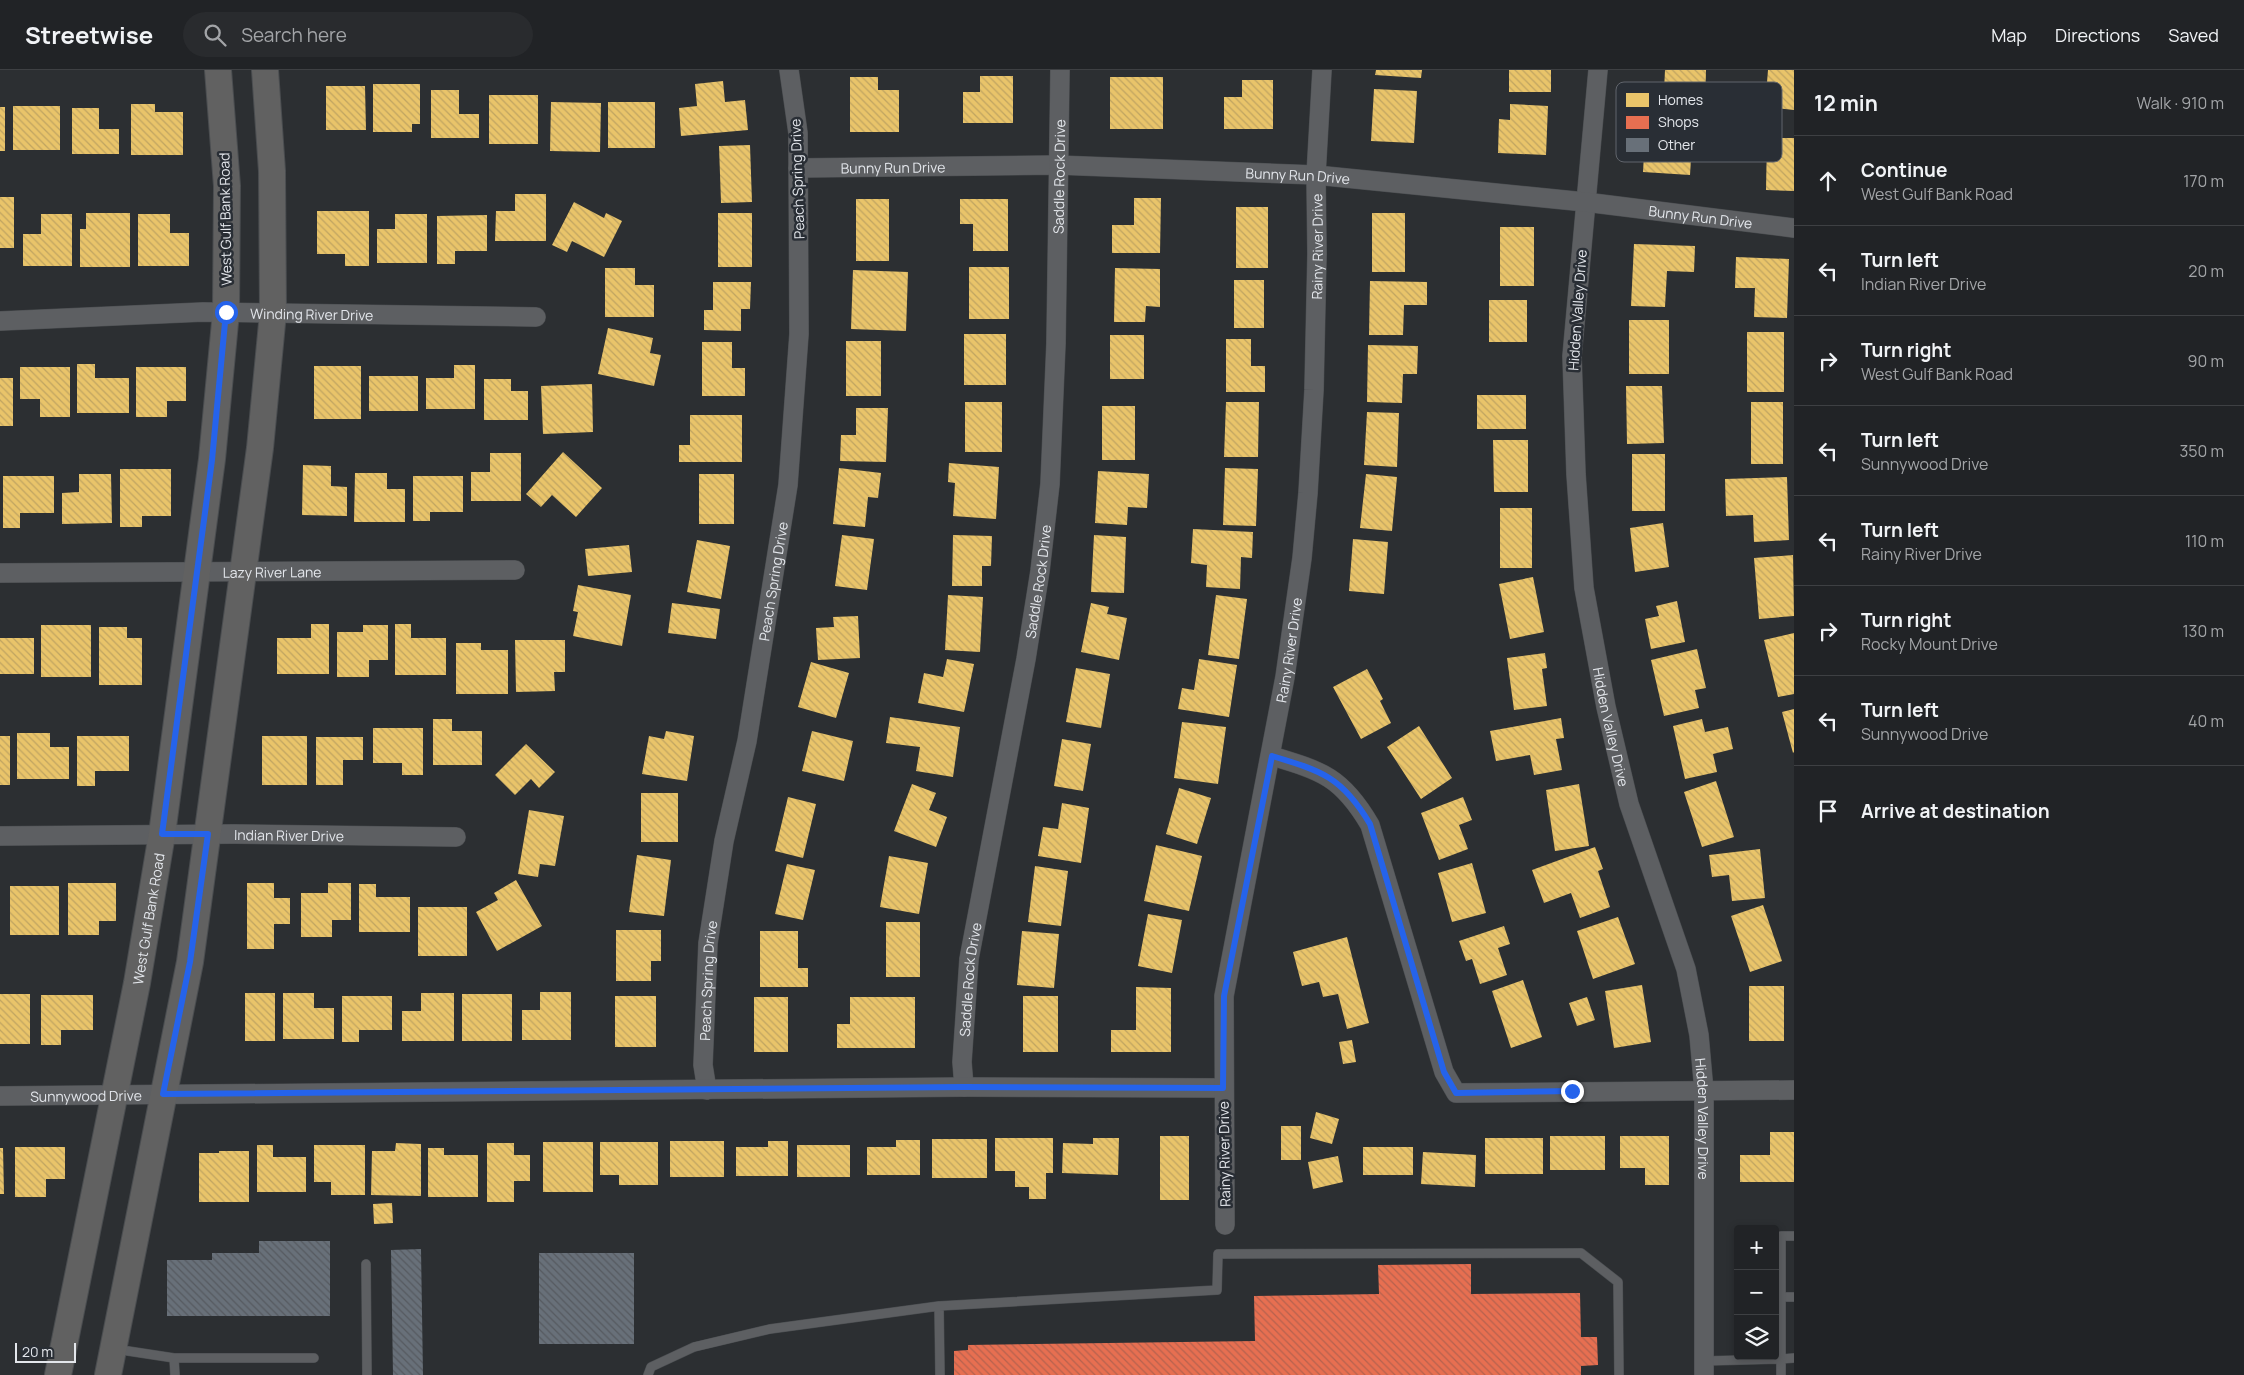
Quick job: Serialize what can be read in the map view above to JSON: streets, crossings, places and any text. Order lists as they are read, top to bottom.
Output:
{
  "streets": {
    "main road": ["West Gulf Bank Road"],
    "street": [
      "Bunny Run Drive",
      "Saddle Rock Drive",
      "Peach Spring Drive",
      "Rainy River Drive",
      "Hidden Valley Drive",
      "Winding River Drive",
      "Lazy River Lane",
      "Indian River Drive",
      "Sunnywood Drive"
    ]
  },
  "crossings": [
    ["Bunny Run Drive", "Saddle Rock Drive"],
    ["Bunny Run Drive", "Peach Spring Drive"],
    ["Bunny Run Drive", "Rainy River Drive"],
    ["Bunny Run Drive", "Hidden Valley Drive"],
    ["Saddle Rock Drive", "Sunnywood Drive"],
    ["Peach Spring Drive", "Sunnywood Drive"],
    ["West Gulf Bank Road", "Winding River Drive"],
    ["West Gulf Bank Road", "Lazy River Lane"],
    ["West Gulf Bank Road", "Indian River Drive"],
    ["West Gulf Bank Road", "Sunnywood Drive"],
    ["Rainy River Drive", "Sunnywood Drive"]
  ],
  "legend": ["Homes", "Shops", "Other"],
  "scale_bar": "20 m",
  "page": {
    "header": "Streetwise",
    "search": "Search here",
    "nav": ["Map", "Directions", "Saved"],
    "heading": ["12 min", "Walk · 910 m"],
    "list": [
      ["Continue", "West Gulf Bank Road", "170 m"],
      ["Turn left", "Indian River Drive", "20 m"],
      ["Turn right", "West Gulf Bank Road", "90 m"],
      ["Turn left", "Sunnywood Drive", "350 m"],
      ["Turn left", "Rainy River Drive", "110 m"],
      ["Turn right", "Rocky Mount Drive", "130 m"],
      ["Turn left", "Sunnywood Drive", "40 m"],
      "Arrive at destination"
    ],
    "map_buttons": ["+", "−"],
    "scale": "20 m"
  }
}
